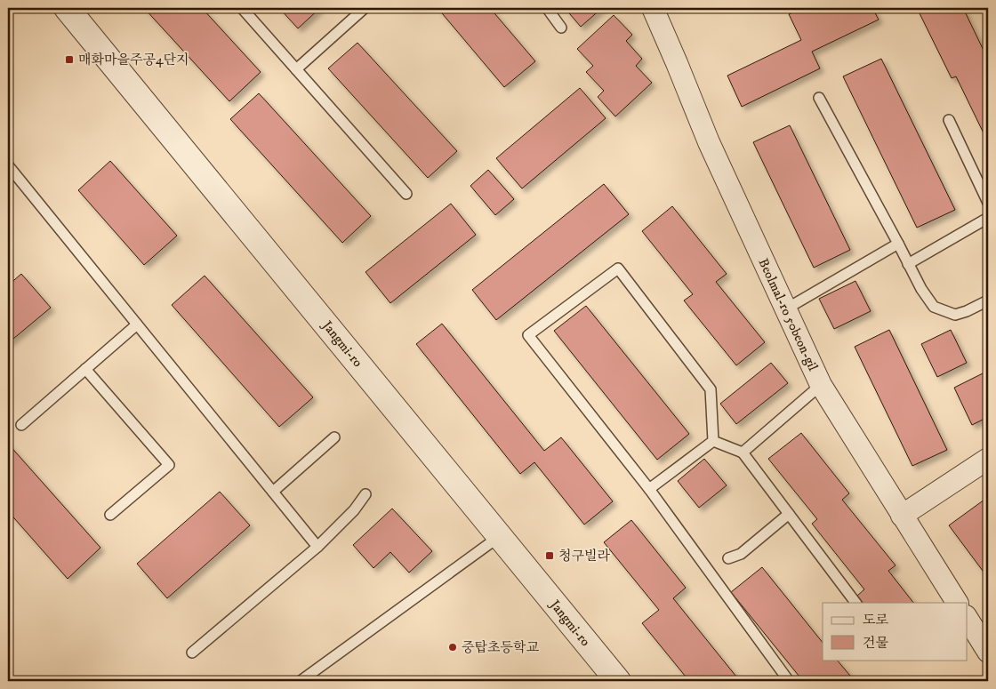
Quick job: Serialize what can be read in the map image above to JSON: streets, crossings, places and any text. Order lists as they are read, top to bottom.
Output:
{
  "streets": {
    "street": ["Beolmal-ro 50beon-gil", "Jangmi-ro"]
  },
  "places": {
    "transit": ["매화마을주공4단지", "청구빌라"],
    "other": ["중탑초등학교"]
  },
  "legend": ["도로", "건물"]
}
